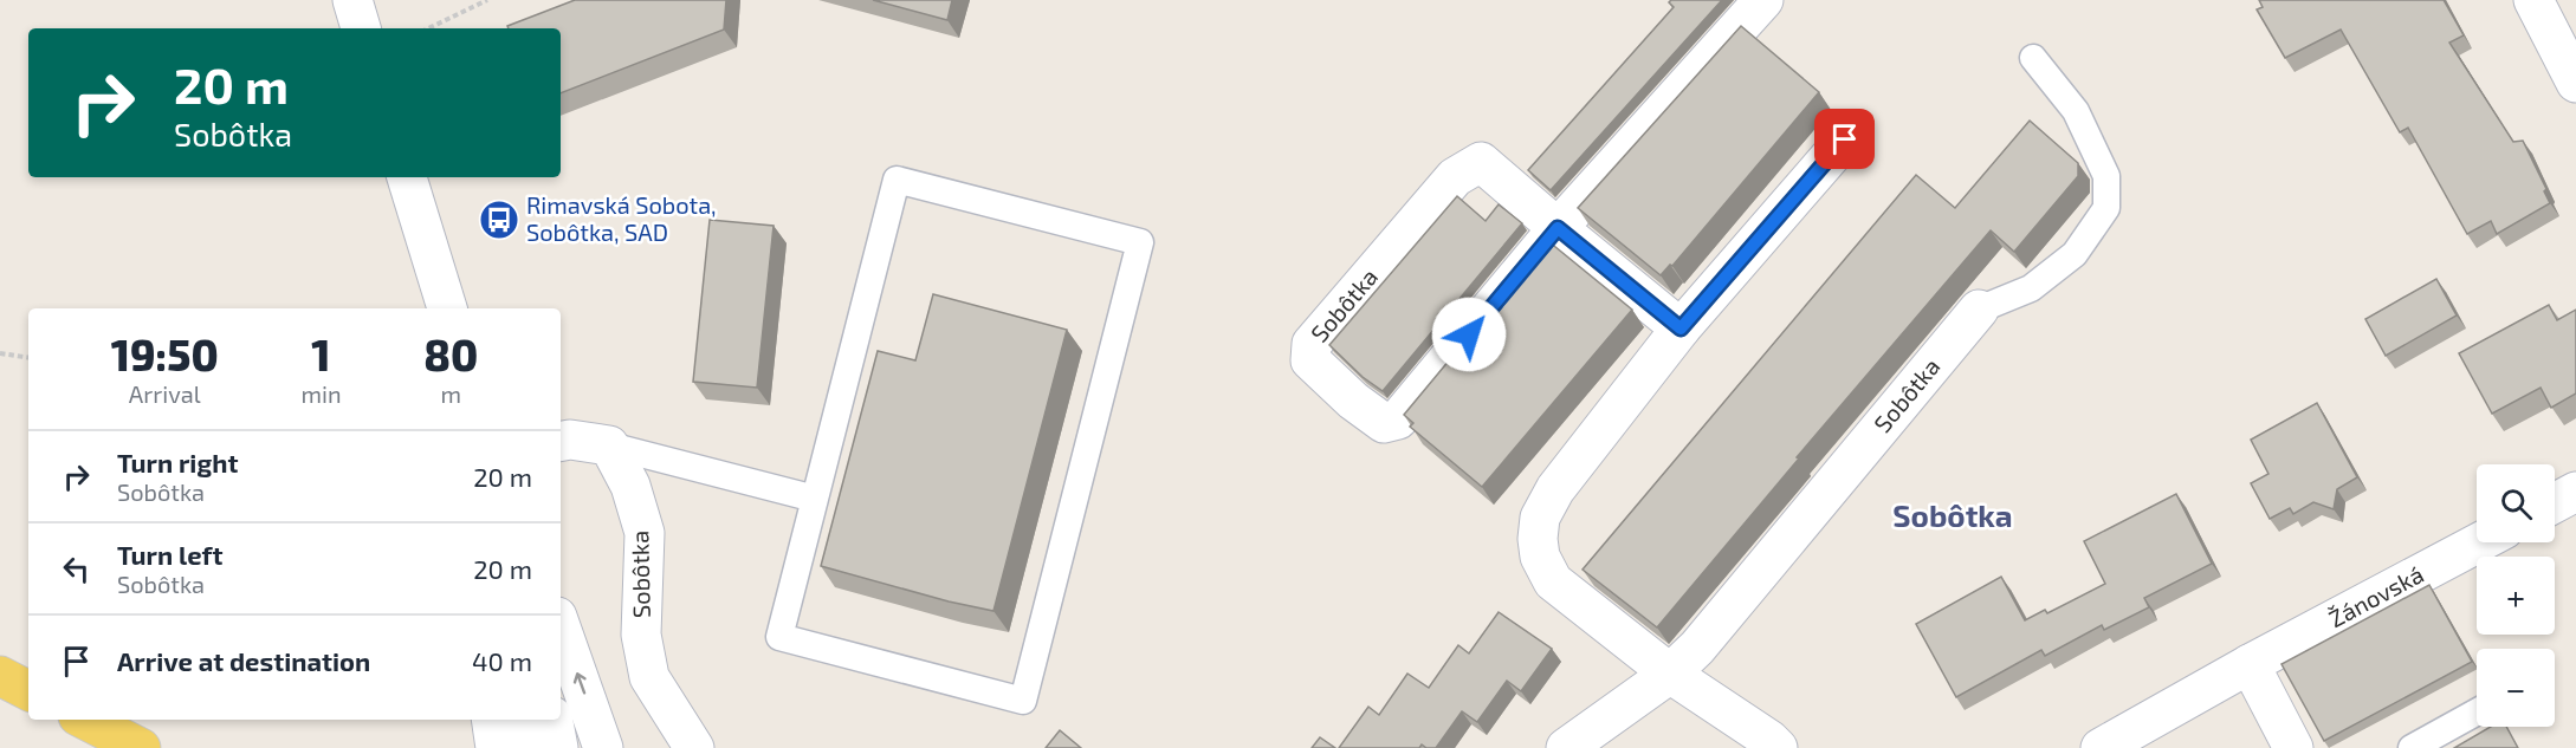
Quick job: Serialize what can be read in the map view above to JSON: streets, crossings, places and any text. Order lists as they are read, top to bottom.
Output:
{
  "streets": {
    "street": ["Sobôtka", "Žánovská"]
  },
  "districts": ["Sobôtka"],
  "places": {
    "bus stop": ["Rimavská Sobota, Sobôtka, SAD"]
  },
  "page": {
    "turn": ["20 m", "Sobôtka"],
    "eta": [
      "19:50",
      "Arrival",
      "1",
      "min",
      "80",
      "m"
    ],
    "list": [
      {
        "name": "Turn right",
        "note": "Sobôtka",
        "value": "20 m"
      },
      {
        "name": "Turn left",
        "note": "Sobôtka",
        "value": "20 m"
      },
      {
        "name": "Arrive at destination",
        "value": "40 m"
      }
    ],
    "map_buttons": ["+", "−"]
  }
}
